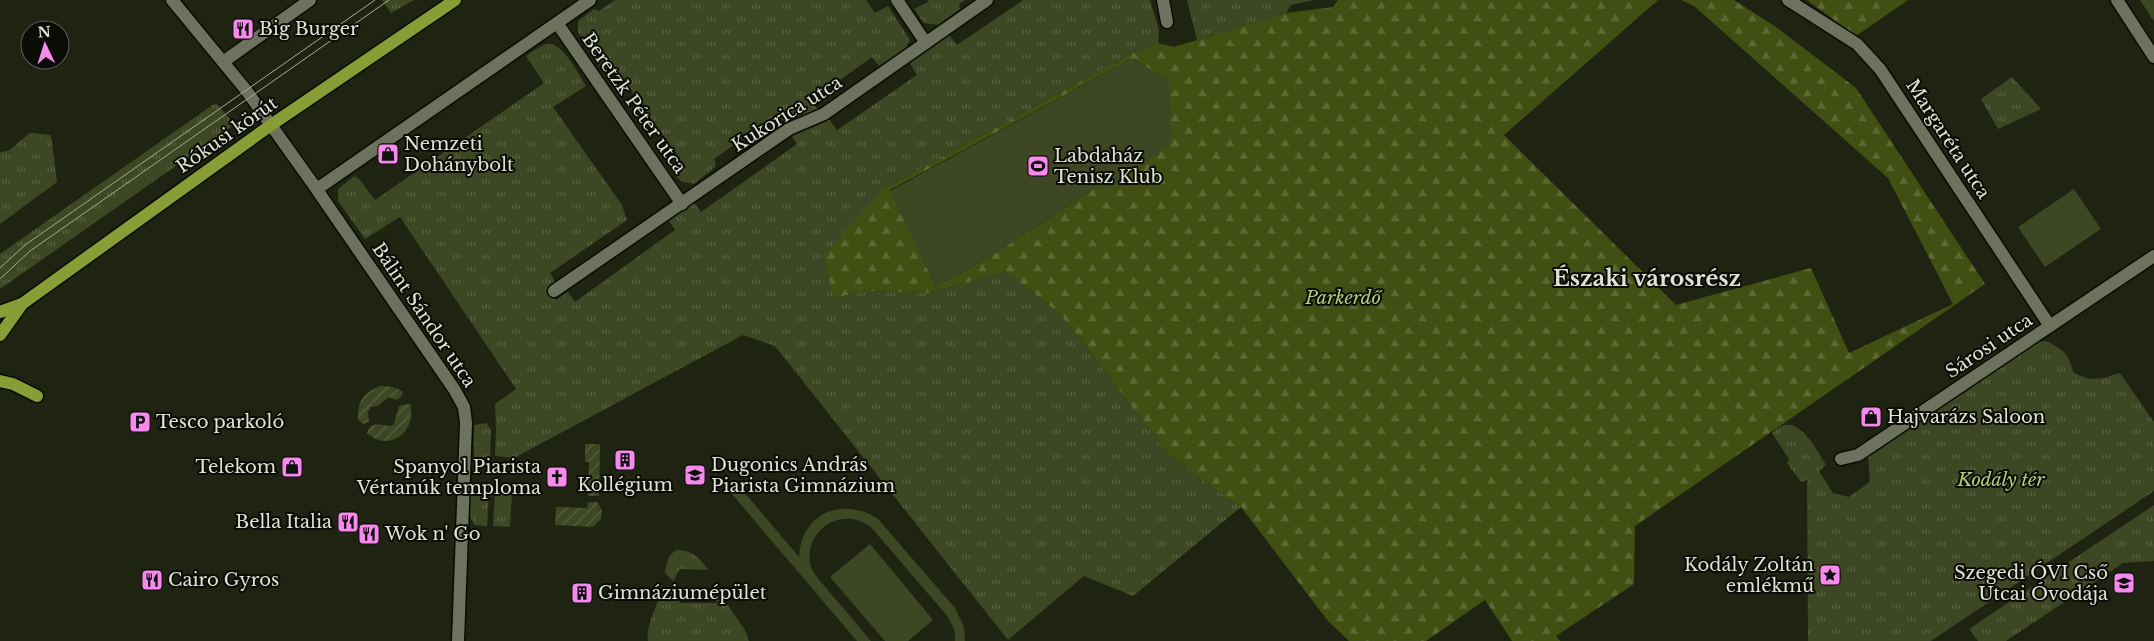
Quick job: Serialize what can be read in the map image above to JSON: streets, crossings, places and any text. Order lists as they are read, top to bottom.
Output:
{
  "streets": {
    "main road": ["Rókusi körút"],
    "street": [
      "Beretzk Péter utca",
      "Kukorica utca",
      "Margaréta utca",
      "Bálint Sándor utca",
      "Sárosi utca"
    ]
  },
  "crossings": [
    ["Beretzk Péter utca", "Kukorica utca"],
    ["Rókusi körút", "Bálint Sándor utca"],
    ["Margaréta utca", "Sárosi utca"]
  ],
  "districts": ["Északi városrész"],
  "parks": ["Parkerdő", "Kodály tér"],
  "places": {
    "restaurant": [
      "Big Burger",
      "Bella Italia",
      "Wok n' Go",
      "Cairo Gyros"
    ],
    "shop": ["Nemzeti Dohánybolt", "Hajvarázs Saloon", "Telekom"],
    "sports": ["Labdaház Tenisz Klub"],
    "parking": ["Tesco parkoló"],
    "building": ["Kollégium", "Gimnáziumépület"],
    "school or university": ["Dugonics András Piarista Gimnázium", "Szegedi ÓVI Cső Utcai Óvodája"],
    "church": ["Spanyol Piarista Vértanúk temploma"],
    "place": ["Kodály Zoltán emlékmű"]
  },
  "north": "top"
}
